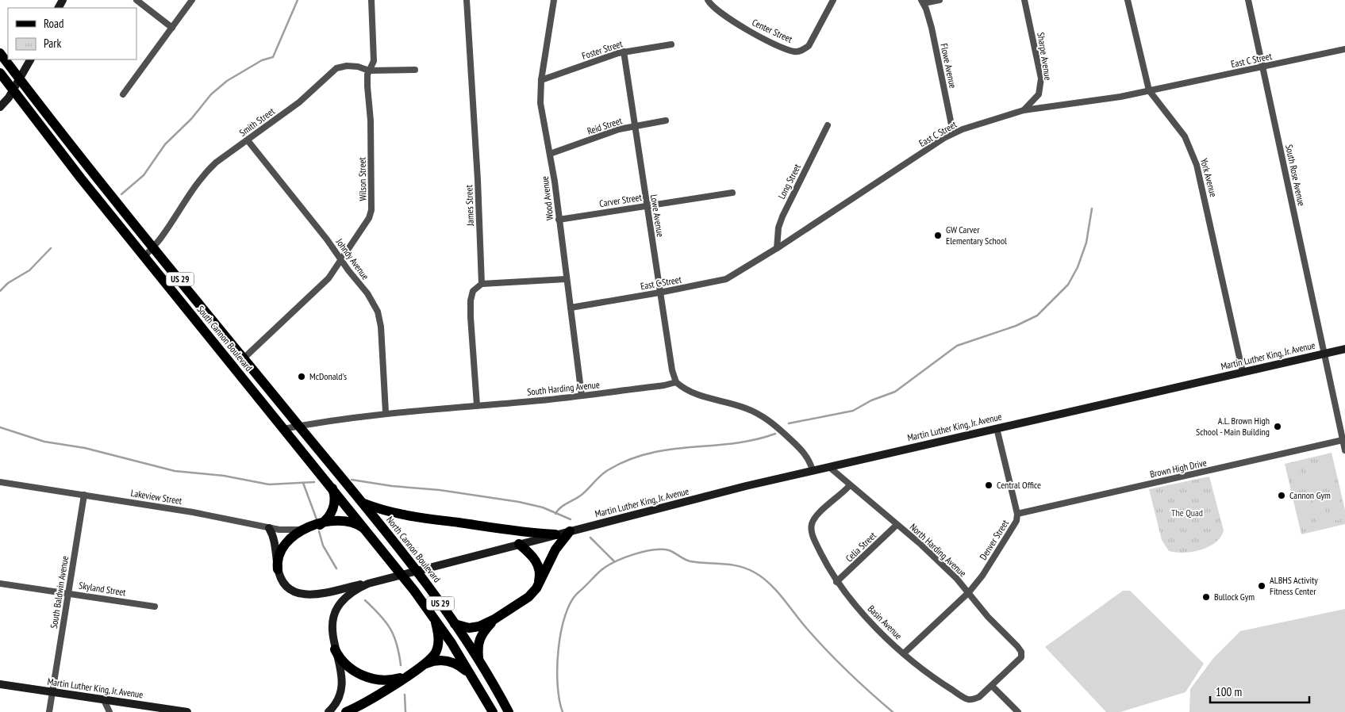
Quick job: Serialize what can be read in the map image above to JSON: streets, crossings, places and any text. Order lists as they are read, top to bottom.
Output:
{
  "streets": {
    "main road": [
      "US 29",
      "South Cannon Boulevard",
      "Martin Luther King, Jr. Avenue",
      "North Cannon Boulevard"
    ],
    "street": [
      "Center Street",
      "Foster Street",
      "Sharpe Avenue",
      "East C Street",
      "Flowe Avenue",
      "Smith Street",
      "Reid Street",
      "South Rose Avenue",
      "York Avenue",
      "Wilson Street",
      "Long Street",
      "Wood Avenue",
      "Carver Street",
      "James Street",
      "Lowe Avenue",
      "Johndy Avenue",
      "South Harding Avenue",
      "Brown High Drive",
      "Lakeview Street",
      "Denver Street",
      "Celia Street",
      "North Harding Avenue",
      "Skyland Street",
      "South Baldwin Avenue",
      "Basin Avenue"
    ]
  },
  "crossings": [
    ["Foster Street", "Wood Avenue"],
    ["Foster Street", "Lowe Avenue"],
    ["Sharpe Avenue", "East C Street"],
    ["East C Street", "Flowe Avenue"],
    ["East C Street", "South Rose Avenue"],
    ["East C Street", "York Avenue"],
    ["East C Street", "Long Street"],
    ["East C Street", "Wood Avenue"],
    ["East C Street", "Lowe Avenue"],
    ["Smith Street", "Wilson Street"],
    ["Smith Street", "Johndy Avenue"],
    ["Smith Street", "South Cannon Boulevard"],
    ["Reid Street", "Wood Avenue"],
    ["Reid Street", "Lowe Avenue"],
    ["South Rose Avenue", "Martin Luther King, Jr. Avenue"],
    ["South Rose Avenue", "Brown High Drive"],
    ["York Avenue", "Martin Luther King, Jr. Avenue"],
    ["Wilson Street", "Johndy Avenue"],
    ["Wilson Street", "South Cannon Boulevard"],
    ["Wood Avenue", "Carver Street"],
    ["Wood Avenue", "South Harding Avenue"],
    ["Carver Street", "Lowe Avenue"],
    ["Lowe Avenue", "South Harding Avenue"],
    ["Johndy Avenue", "South Harding Avenue"],
    ["US 29", "South Cannon Boulevard"],
    ["South Cannon Boulevard", "South Harding Avenue"],
    ["South Cannon Boulevard", "North Cannon Boulevard"],
    ["Martin Luther King, Jr. Avenue", "Denver Street"],
    ["Martin Luther King, Jr. Avenue", "North Harding Avenue"],
    ["Martin Luther King, Jr. Avenue", "South Baldwin Avenue"],
    ["Brown High Drive", "Denver Street"],
    ["Lakeview Street", "South Baldwin Avenue"],
    ["Denver Street", "North Harding Avenue"],
    ["Denver Street", "Basin Avenue"],
    ["Celia Street", "North Harding Avenue"],
    ["Celia Street", "Basin Avenue"],
    ["North Harding Avenue", "Basin Avenue"],
    ["Skyland Street", "South Baldwin Avenue"]
  ],
  "parks": ["The Quad"],
  "places": [
    "GW Carver Elementary School",
    "McDonald's",
    "A.L. Brown High School - Main Building",
    "Central Office",
    "Cannon Gym",
    "ALBHS Activity Fitness Center",
    "Bullock Gym"
  ],
  "legend": ["Road", "Park"],
  "scale_bar": "100 m"
}
